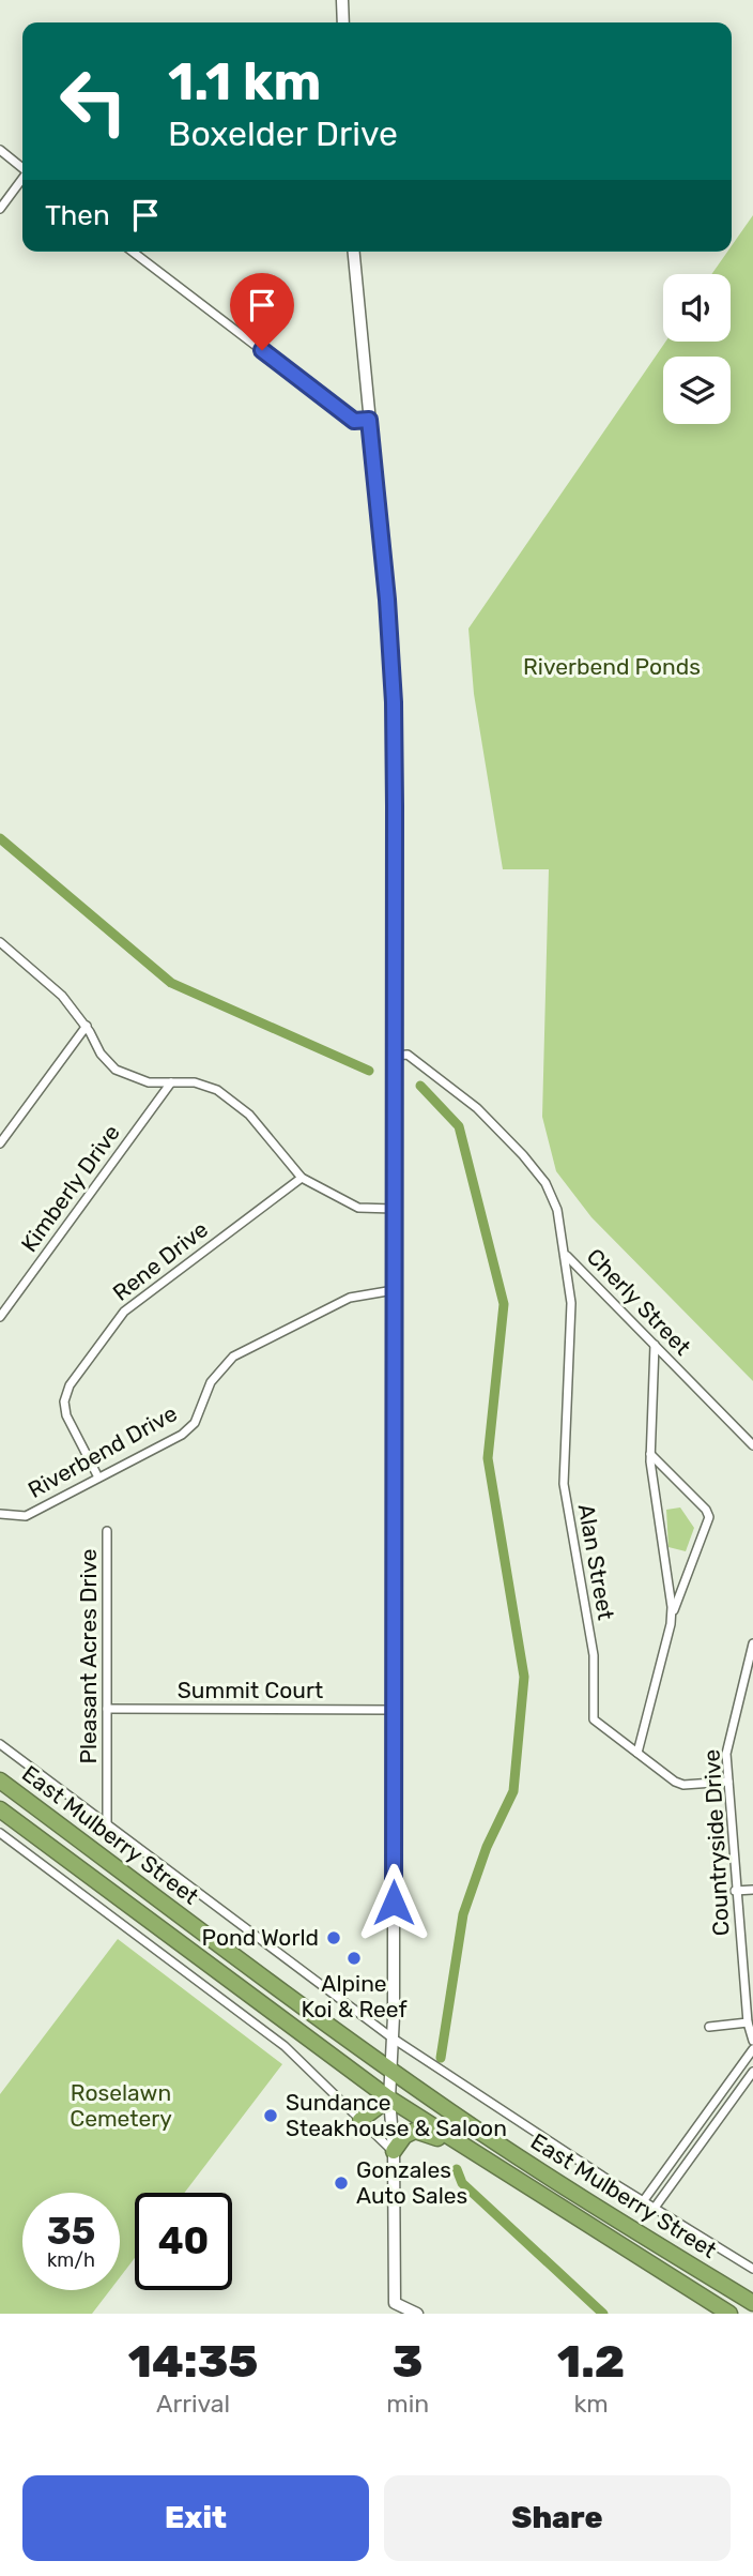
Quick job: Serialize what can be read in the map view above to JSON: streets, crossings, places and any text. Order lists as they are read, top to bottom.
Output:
{
  "streets": {
    "highway": ["East Mulberry Street"],
    "street": [
      "Kimberly Drive",
      "Rene Drive",
      "Cherly Street",
      "Riverbend Drive",
      "Alan Street",
      "Pleasant Acres Drive",
      "Summit Court",
      "Countryside Drive"
    ]
  },
  "crossings": [
    ["Rene Drive", "Riverbend Drive"],
    ["Cherly Street", "Alan Street"],
    ["Alan Street", "Countryside Drive"],
    ["Pleasant Acres Drive", "Summit Court"]
  ],
  "parks": ["Riverbend Ponds", "Roselawn Cemetery"],
  "places": [
    "Pond World",
    "Alpine Koi & Reef",
    "Sundance Steakhouse & Saloon",
    "Gonzales Auto Sales"
  ],
  "page": {
    "turn": ["1.1 km", "Boxelder Drive"],
    "then": "Then",
    "speed": "35 km/h",
    "limit": "40",
    "eta": [
      "14:35",
      "Arrival",
      "3",
      "min",
      "1.2",
      "km"
    ],
    "buttons": ["Exit", "Share"]
  }
}
